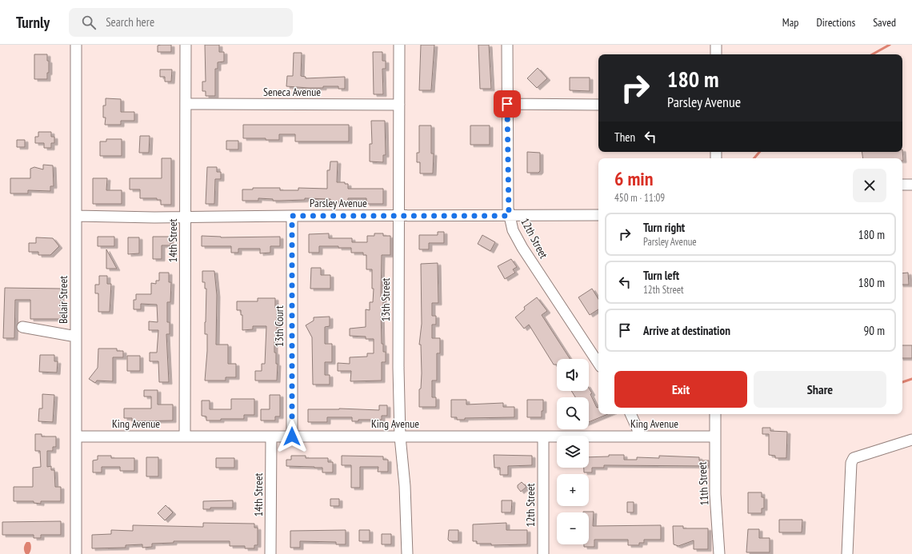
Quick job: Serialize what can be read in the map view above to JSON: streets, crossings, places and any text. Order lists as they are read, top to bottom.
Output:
{
  "streets": {
    "street": [
      "Seneca Avenue",
      "Parsley Avenue",
      "12th Street",
      "14th Street",
      "Belair Street",
      "13th Street",
      "13th Court",
      "King Avenue",
      "11th Street"
    ]
  },
  "crossings": [
    ["Seneca Avenue", "14th Street"],
    ["Seneca Avenue", "13th Street"],
    ["Parsley Avenue", "12th Street"],
    ["Parsley Avenue", "14th Street"],
    ["Parsley Avenue", "Belair Street"],
    ["Parsley Avenue", "13th Street"],
    ["Parsley Avenue", "13th Court"],
    ["12th Street", "King Avenue"],
    ["14th Street", "King Avenue"],
    ["Belair Street", "King Avenue"],
    ["13th Street", "King Avenue"],
    ["13th Court", "King Avenue"],
    ["King Avenue", "11th Street"]
  ],
  "page": {
    "header": "Turnly",
    "search": "Search here",
    "nav": ["Map", "Directions", "Saved"],
    "turn": ["180 m", "Parsley Avenue"],
    "then": "Then",
    "heading": ["6 min", "450 m · 11:09"],
    "list": [
      {
        "name": "Turn right",
        "note": "Parsley Avenue",
        "value": "180 m"
      },
      {
        "name": "Turn left",
        "note": "12th Street",
        "value": "180 m"
      },
      {
        "name": "Arrive at destination",
        "value": "90 m"
      }
    ],
    "map_buttons": ["+", "−"],
    "buttons": ["Exit", "Share"]
  }
}
